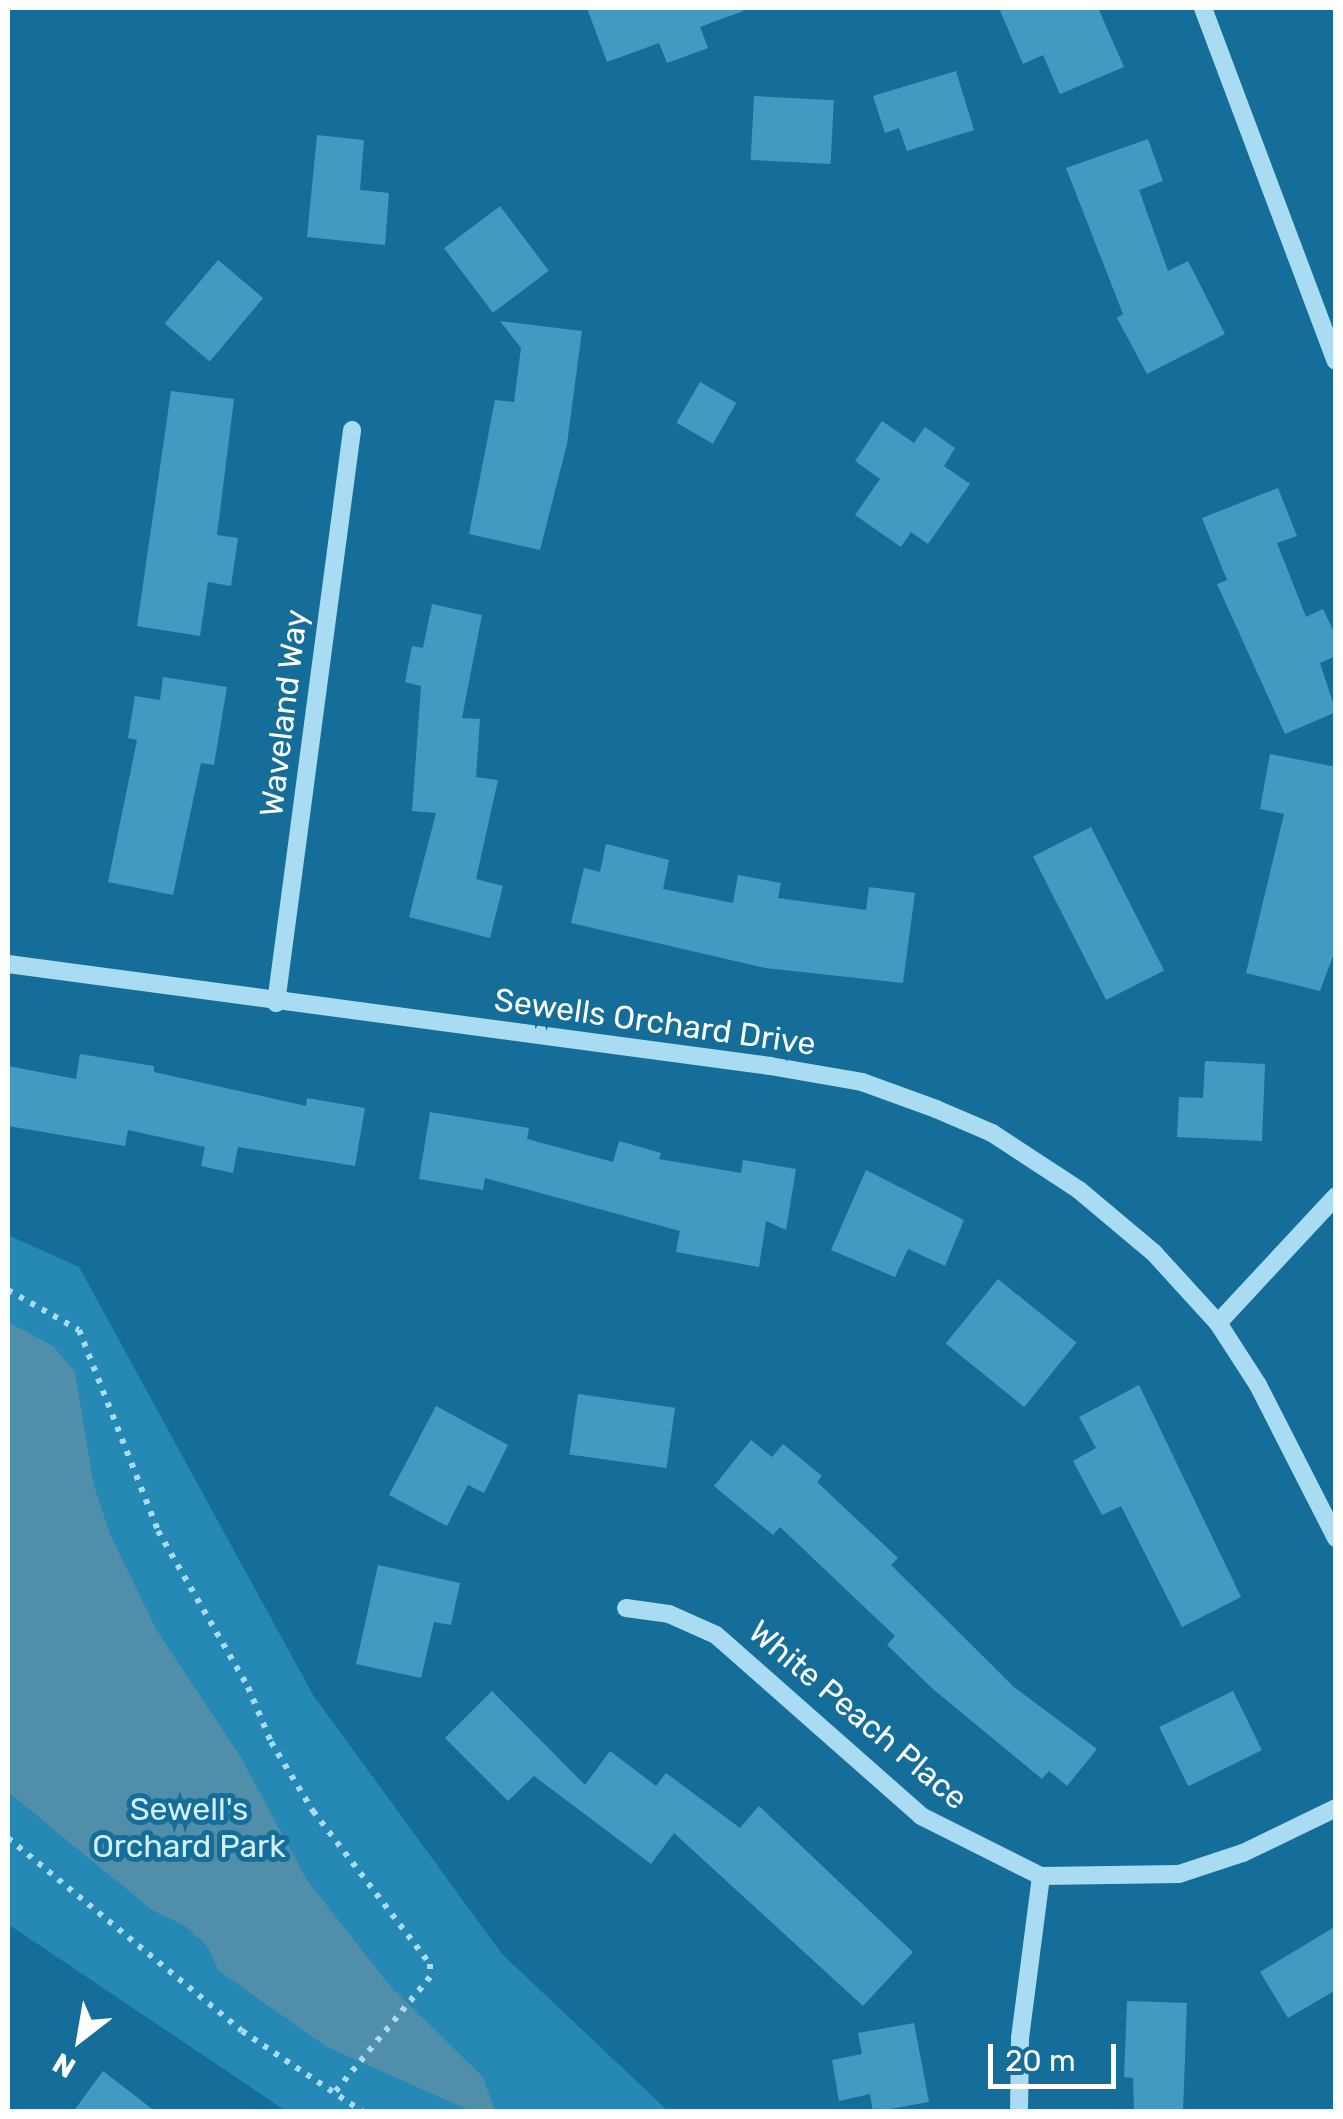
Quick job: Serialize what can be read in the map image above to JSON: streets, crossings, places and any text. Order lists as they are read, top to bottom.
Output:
{
  "streets": {
    "street": ["Waveland Way", "Sewells Orchard Drive", "White Peach Place"]
  },
  "crossings": [
    ["Waveland Way", "Sewells Orchard Drive"]
  ],
  "parks": ["Sewell's Orchard Park"],
  "scale_bar": "20 m",
  "north": "bottom left"
}
